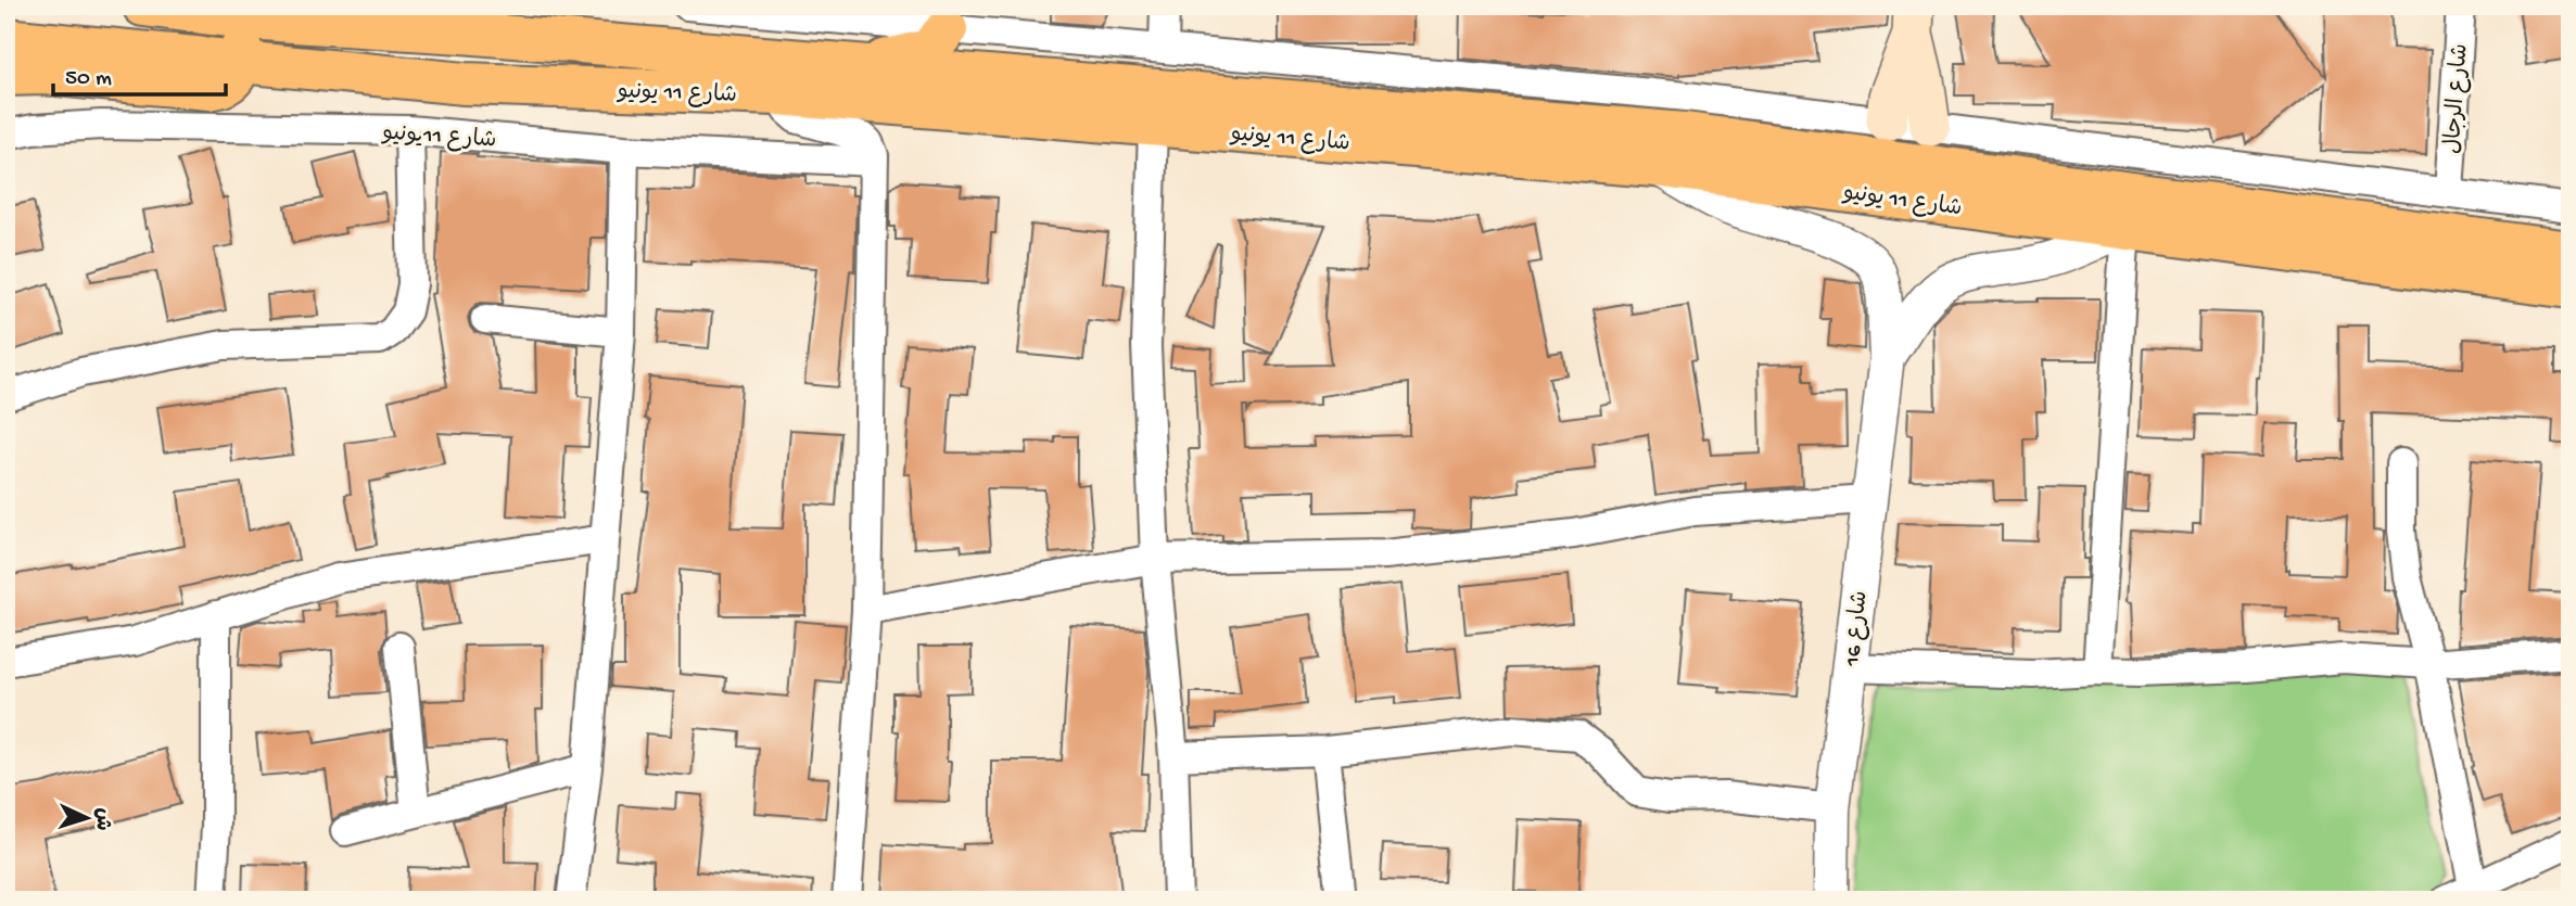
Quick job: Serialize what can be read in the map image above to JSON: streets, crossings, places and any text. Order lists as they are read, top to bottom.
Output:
{
  "streets": {
    "highway": ["شارع 11 يونيو"],
    "street": ["شارع الرجال", "شارع 11يونيو", "شارع 16"]
  },
  "crossings": [
    ["شارع 11 يونيو", "شارع 16"]
  ],
  "scale_bar": "50 m",
  "north": "right"
}
